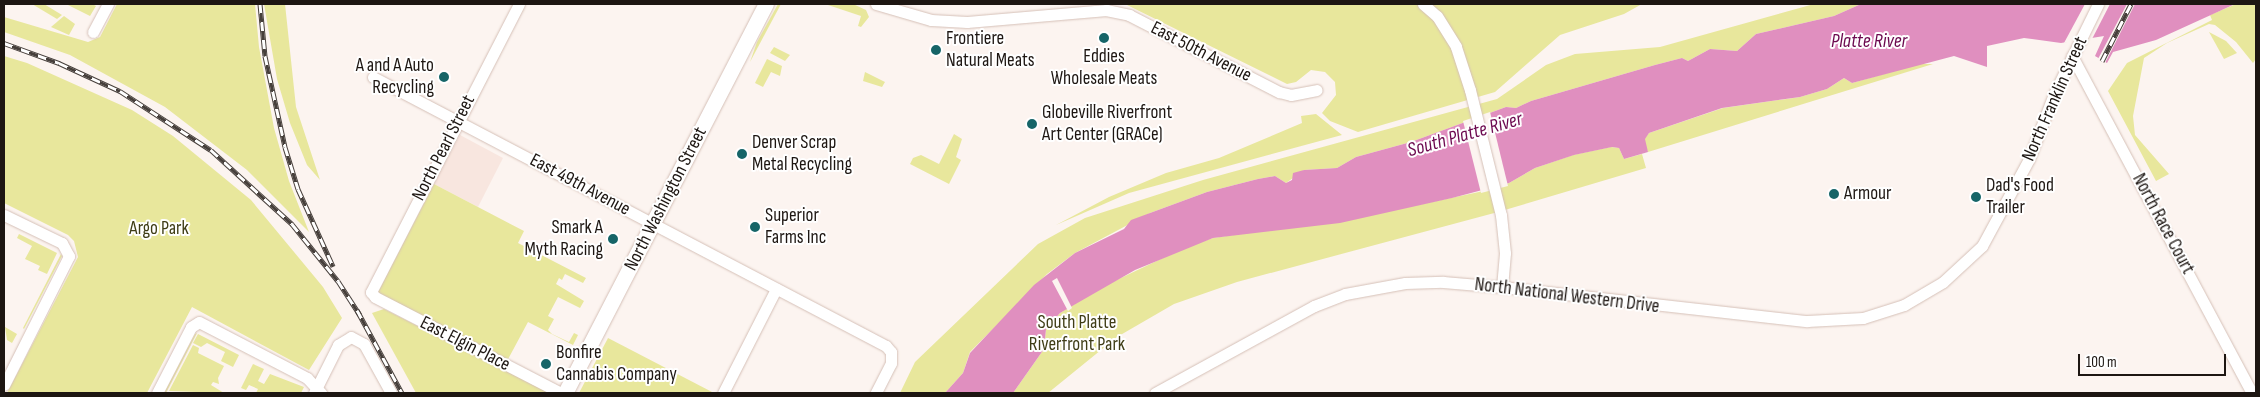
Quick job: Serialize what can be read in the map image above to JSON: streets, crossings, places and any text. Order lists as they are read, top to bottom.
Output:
{
  "streets": {
    "main road": ["North Washington Street"],
    "street": [
      "East 50th Avenue",
      "North Franklin Street",
      "North Pearl Street",
      "East 49th Avenue",
      "North Race Court",
      "North National Western Drive",
      "East Elgin Place"
    ]
  },
  "crossings": [
    ["North Franklin Street", "North Race Court"],
    ["North Franklin Street", "North National Western Drive"],
    ["North Pearl Street", "East 49th Avenue"],
    ["North Pearl Street", "East Elgin Place"],
    ["East 49th Avenue", "North Washington Street"]
  ],
  "water": ["Platte River", "South Platte River"],
  "parks": ["Argo Park", "South Platte Riverfront Park"],
  "places": [
    "Eddies Wholesale Meats",
    "Frontiere Natural Meats",
    "A and A Auto Recycling",
    "Globeville Riverfront Art Center (GRACe)",
    "Denver Scrap Metal Recycling",
    "Armour",
    "Dad's Food Trailer",
    "Superior Farms Inc",
    "Smark A Myth Racing",
    "Bonfire Cannabis Company"
  ],
  "scale_bar": "100 m"
}
